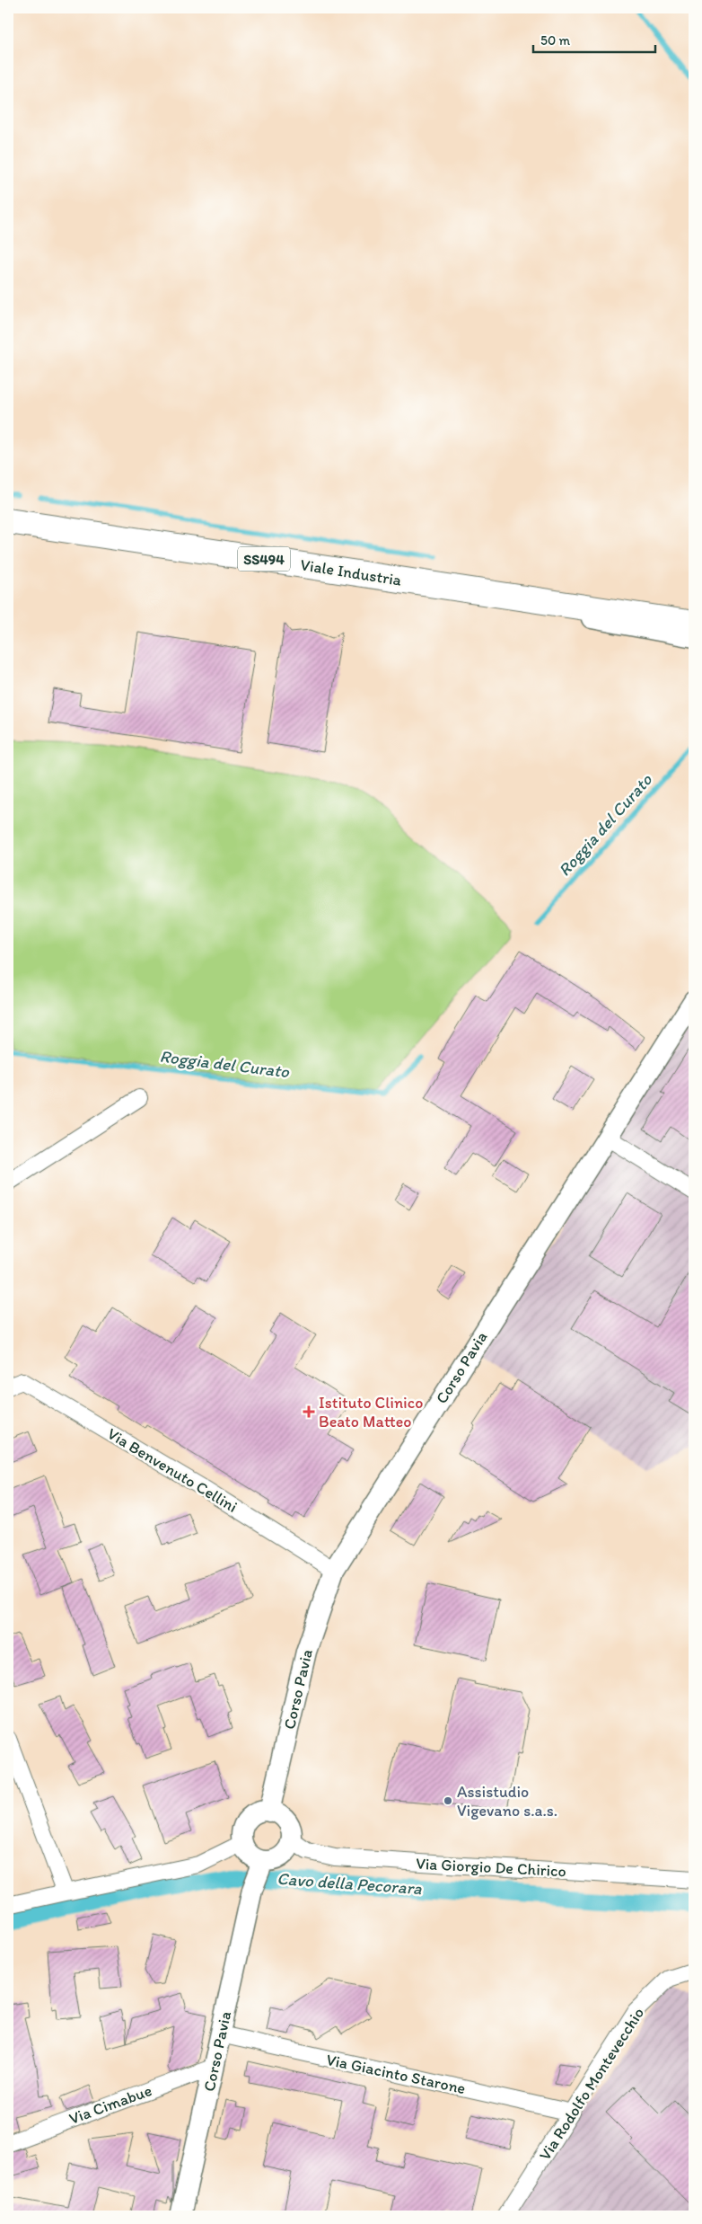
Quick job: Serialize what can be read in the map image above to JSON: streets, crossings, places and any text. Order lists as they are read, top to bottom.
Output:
{
  "streets": {
    "main road": ["SS494", "Viale Industria"],
    "street": [
      "Corso Pavia",
      "Via Benvenuto Cellini",
      "Via Giorgio De Chirico",
      "Via Giacinto Starone",
      "Via Rodolfo Montevecchio",
      "Via Cimabue"
    ]
  },
  "crossings": [
    ["Corso Pavia", "Via Benvenuto Cellini"],
    ["Corso Pavia", "Via Giorgio De Chirico"],
    ["Corso Pavia", "Via Giacinto Starone"],
    ["Corso Pavia", "Via Cimabue"],
    ["Via Giacinto Starone", "Via Rodolfo Montevecchio"]
  ],
  "water": ["Roggia del Curato", "Cavo della Pecorara"],
  "places": {
    "health": ["Istituto Clinico Beato Matteo"],
    "other": ["Assistudio Vigevano s.a.s."]
  },
  "scale_bar": "50 m"
}
